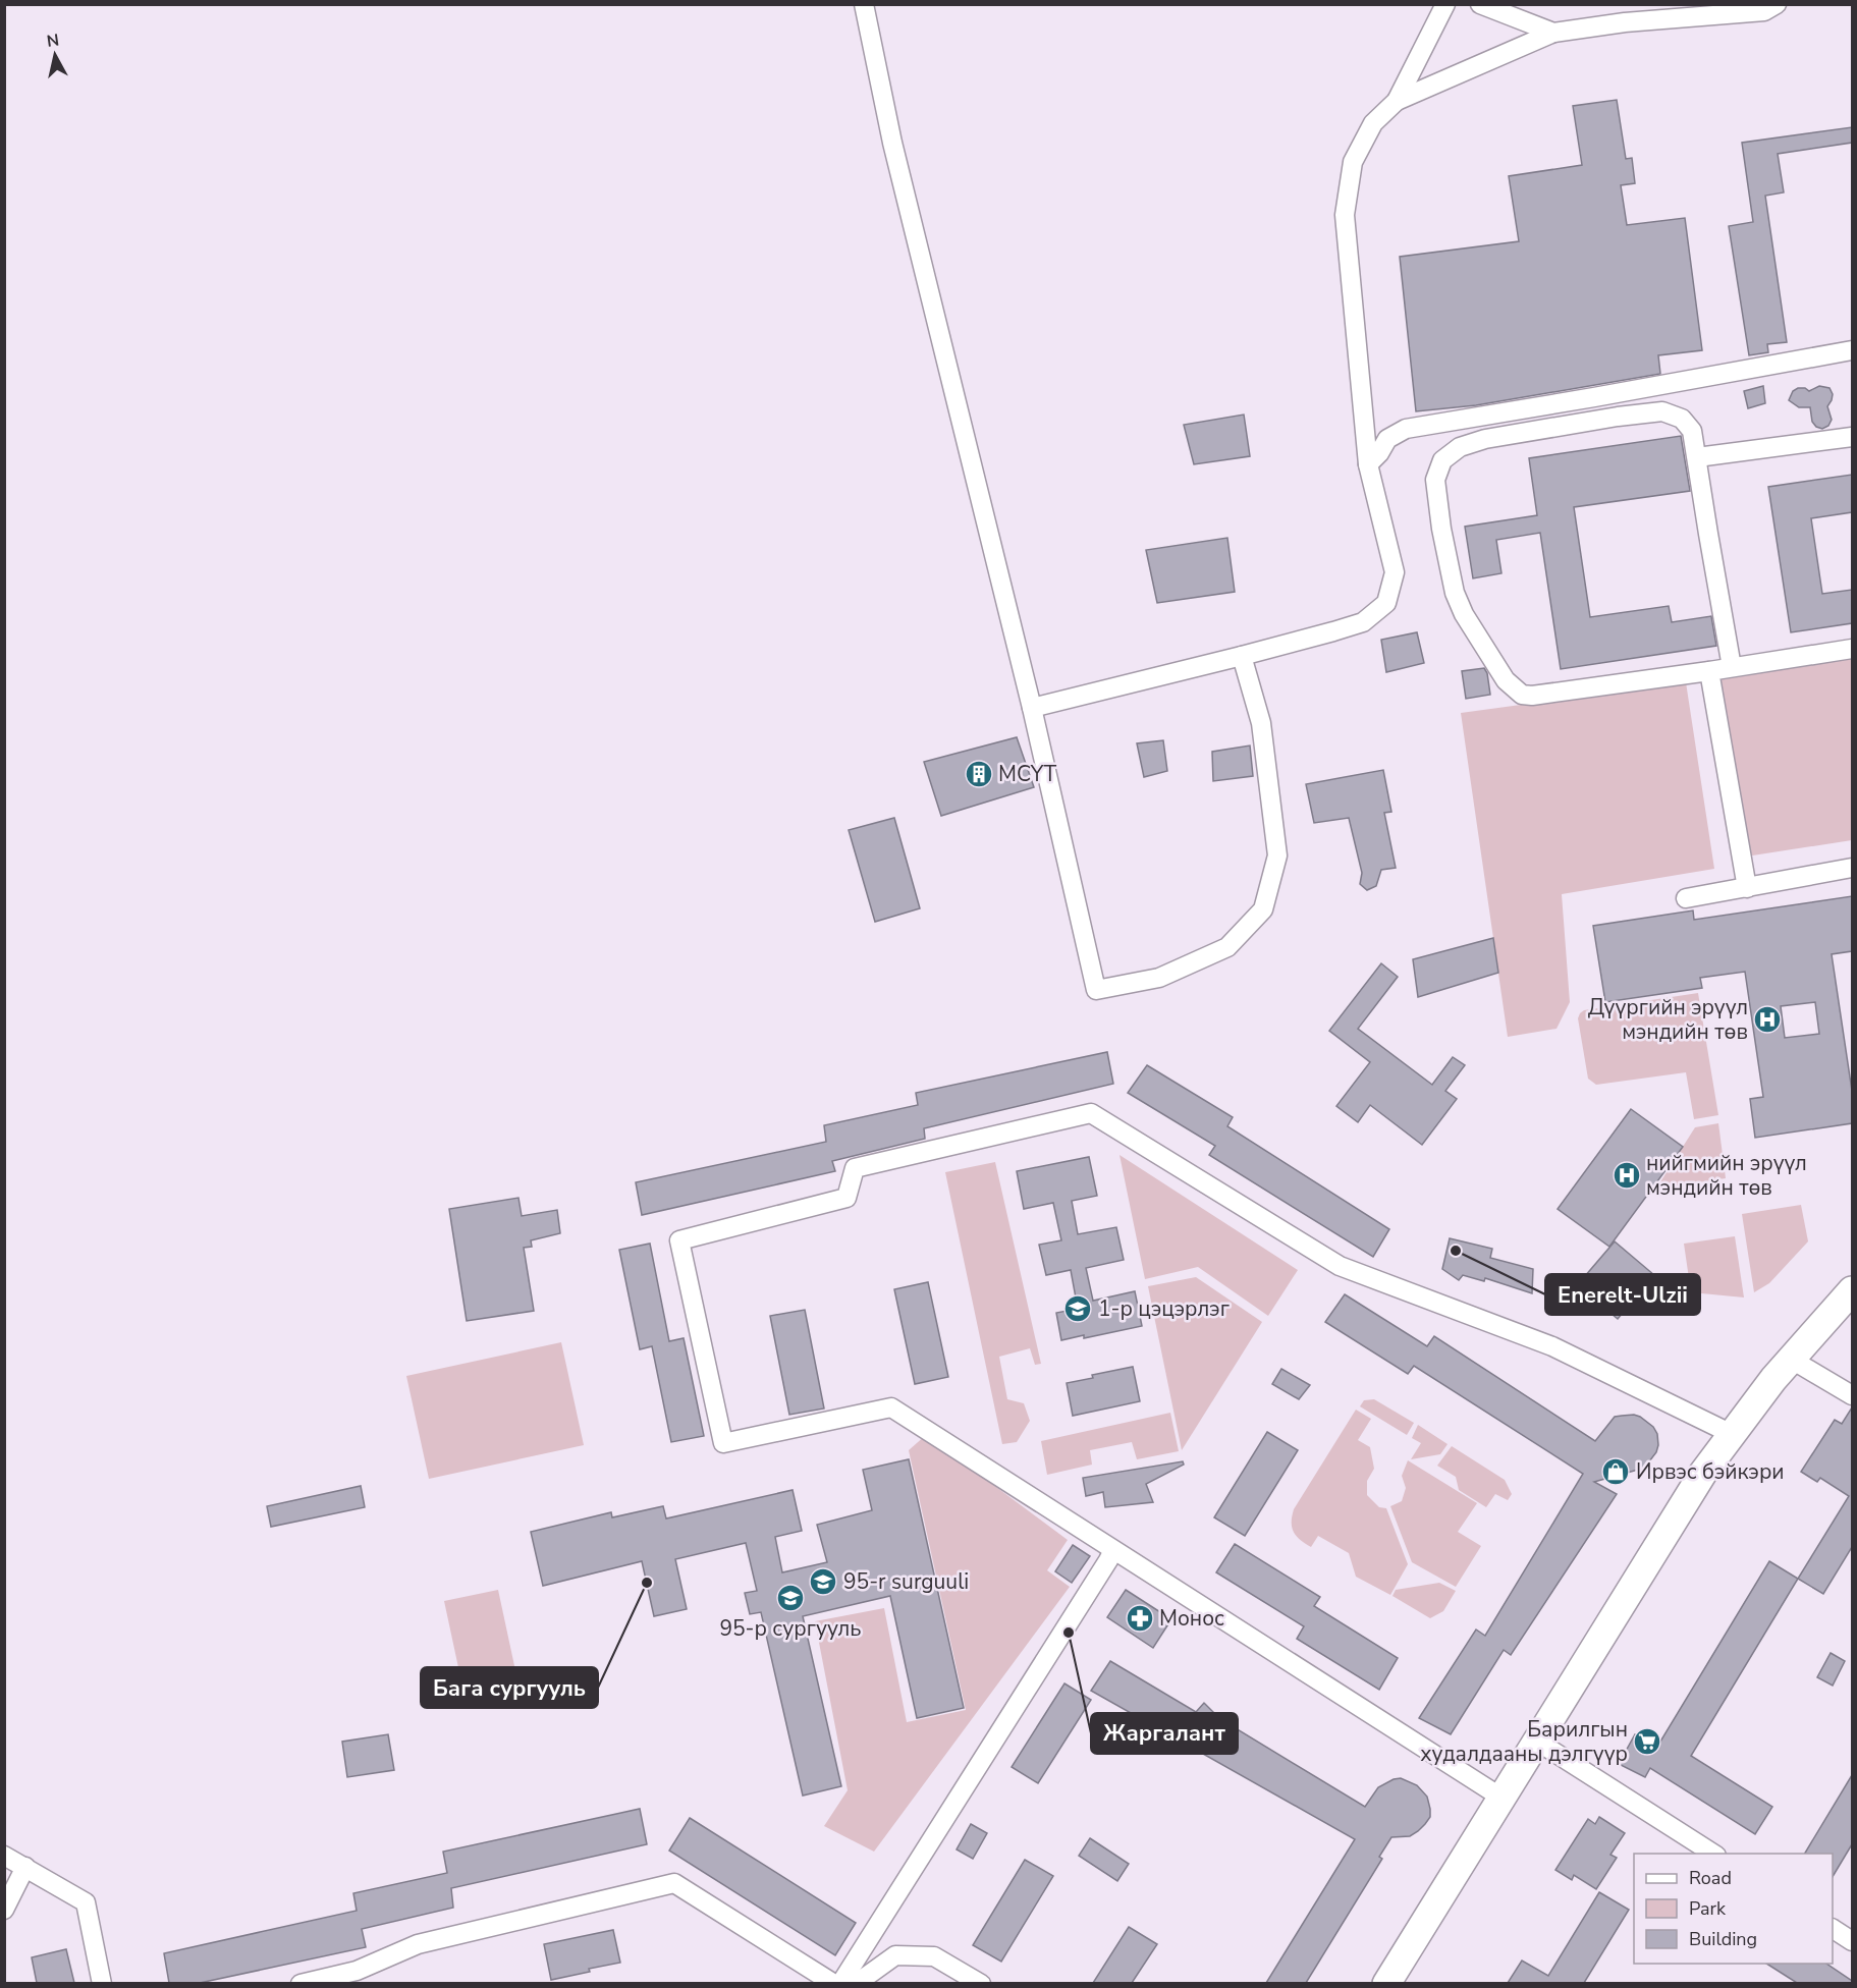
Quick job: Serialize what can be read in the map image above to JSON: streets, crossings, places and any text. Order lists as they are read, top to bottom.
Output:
{
  "places": {
    "building": ["МСҮТ"],
    "hospital": ["Дүүргийн эрүүл мэндийн төв", "нийгмийн эрүүл мэндийн төв"],
    "other": ["Enerelt-Ulzii", "Бага сургууль", "Жаргалант"],
    "school or university": ["1-р цэцэрлэг", "95-r surguuli", "95-р сургууль"],
    "shop": ["Ирвэс бэйкэри"],
    "pharmacy": ["Монос"],
    "supermarket": ["Барилгын худалдааны дэлгүүр"]
  },
  "legend": ["Road", "Park", "Building"],
  "north": "top"
}
